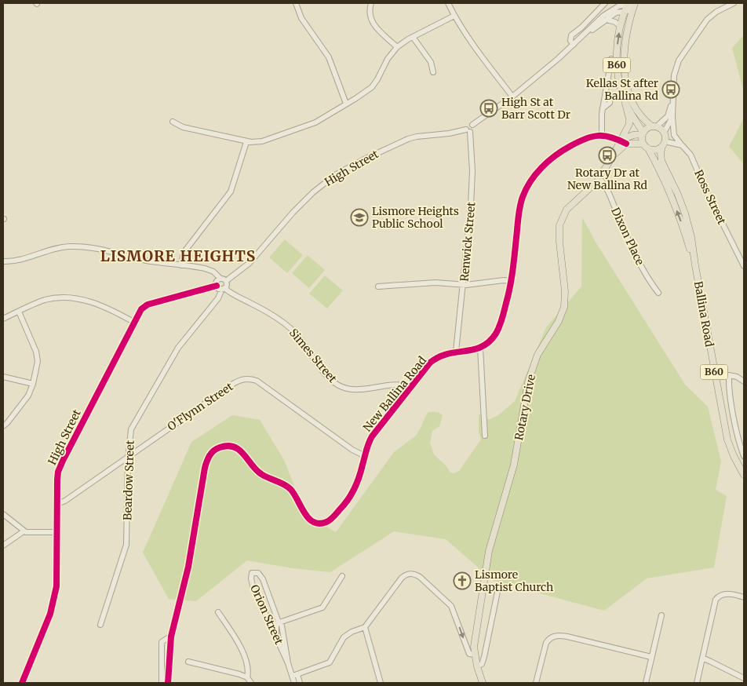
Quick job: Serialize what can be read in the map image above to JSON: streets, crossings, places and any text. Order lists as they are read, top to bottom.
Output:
{
  "streets": {
    "main road": ["B60", "Ballina Road", "Rotary Drive"],
    "street": [
      "High Street",
      "Ross Street",
      "Dixon Place",
      "Renwick Street",
      "Simes Street",
      "New Ballina Road",
      "O'Flynn Street",
      "Beardow Street",
      "Orion Street"
    ]
  },
  "crossings": [
    ["B60", "Ballina Road"],
    ["B60", "Rotary Drive"],
    ["High Street", "Renwick Street"],
    ["High Street", "Simes Street"],
    ["High Street", "O'Flynn Street"],
    ["High Street", "Beardow Street"],
    ["Dixon Place", "Rotary Drive"],
    ["Renwick Street", "New Ballina Road"],
    ["Simes Street", "New Ballina Road"],
    ["Simes Street", "Beardow Street"],
    ["New Ballina Road", "O'Flynn Street"],
    ["O'Flynn Street", "Beardow Street"]
  ],
  "districts": ["LISMORE HEIGHTS"],
  "places": {
    "bus stop": ["Kellas St after Ballina Rd", "High St at Barr Scott Dr", "Rotary Dr at New Ballina Rd"],
    "school or university": ["Lismore Heights Public School"],
    "church": ["Lismore Baptist Church"]
  }
}
